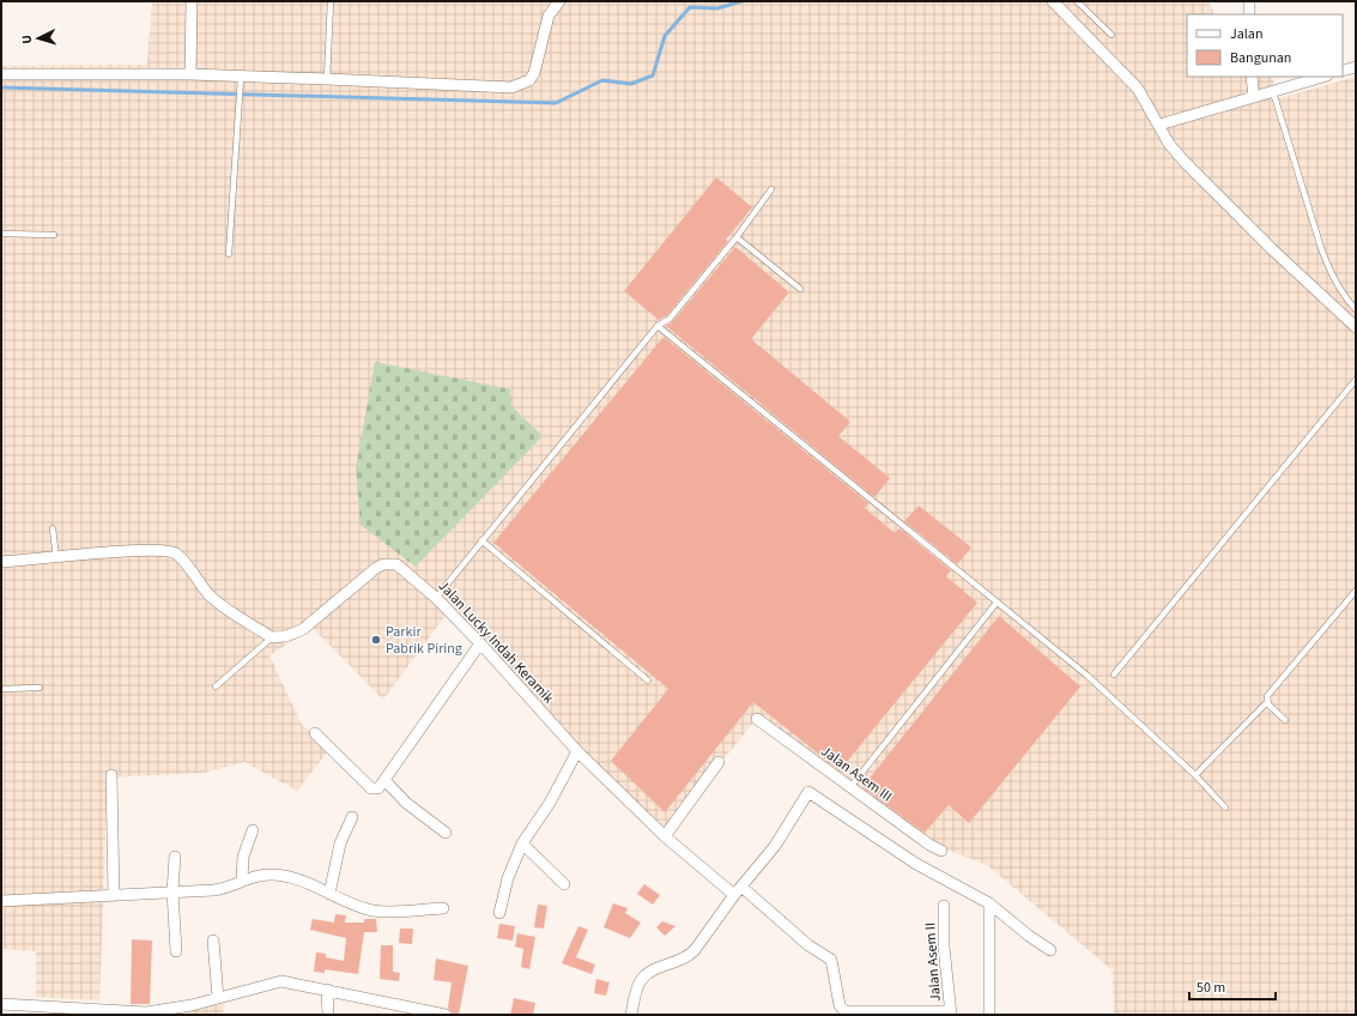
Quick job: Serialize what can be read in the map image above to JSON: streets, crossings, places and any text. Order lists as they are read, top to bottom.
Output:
{
  "streets": {
    "street": ["Jalan Lucky Indah Keramik", "Jalan Asem III", "Jalan Asem II"]
  },
  "crossings": [
    ["Jalan Lucky Indah Keramik", "Jalan Asem II"]
  ],
  "places": ["Parkir Pabrik Piring"],
  "legend": ["Jalan", "Bangunan"],
  "scale_bar": "50 m",
  "north": "left"
}
